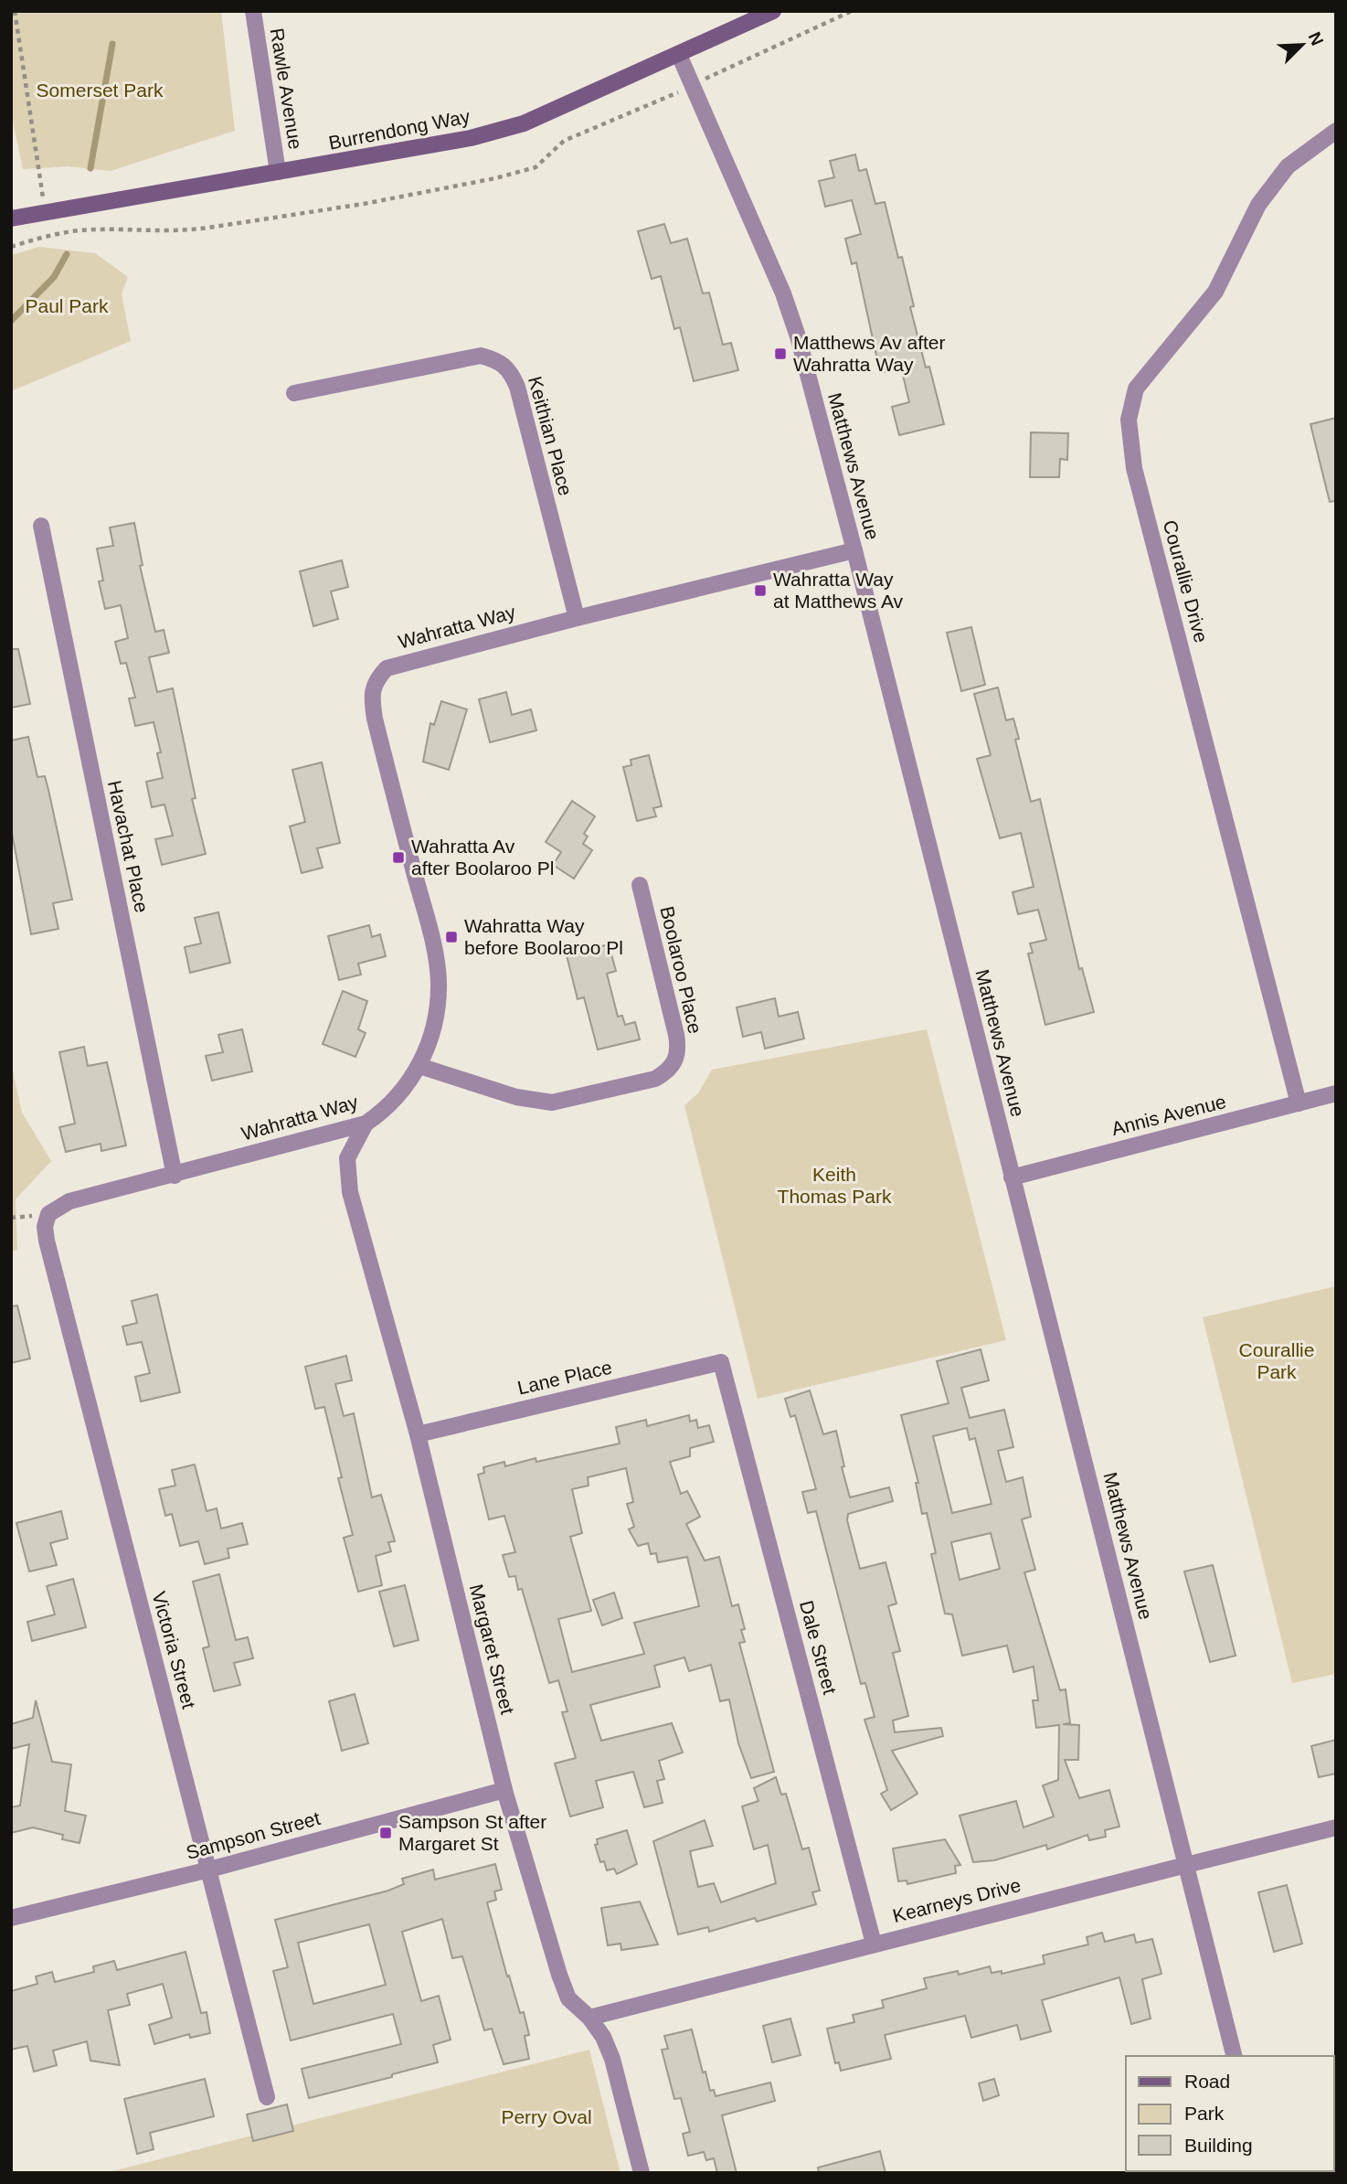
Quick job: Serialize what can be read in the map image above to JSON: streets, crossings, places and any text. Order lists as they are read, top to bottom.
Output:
{
  "streets": {
    "main road": ["Burrendong Way"],
    "street": [
      "Rawle Avenue",
      "Keithian Place",
      "Matthews Avenue",
      "Courallie Drive",
      "Wahratta Way",
      "Havachat Place",
      "Boolaroo Place",
      "Annis Avenue",
      "Lane Place",
      "Dale Street",
      "Margaret Street",
      "Victoria Street",
      "Sampson Street",
      "Kearneys Drive"
    ]
  },
  "crossings": [
    ["Rawle Avenue", "Burrendong Way"],
    ["Burrendong Way", "Matthews Avenue"],
    ["Keithian Place", "Wahratta Way"],
    ["Matthews Avenue", "Wahratta Way"],
    ["Matthews Avenue", "Annis Avenue"],
    ["Matthews Avenue", "Kearneys Drive"],
    ["Courallie Drive", "Annis Avenue"],
    ["Wahratta Way", "Havachat Place"],
    ["Wahratta Way", "Boolaroo Place"],
    ["Wahratta Way", "Margaret Street"],
    ["Wahratta Way", "Victoria Street"],
    ["Lane Place", "Dale Street"],
    ["Lane Place", "Margaret Street"],
    ["Dale Street", "Kearneys Drive"],
    ["Margaret Street", "Sampson Street"],
    ["Margaret Street", "Kearneys Drive"],
    ["Victoria Street", "Sampson Street"]
  ],
  "parks": [
    "Somerset Park",
    "Paul Park",
    "Keith Thomas Park",
    "Courallie Park",
    "Perry Oval"
  ],
  "places": {
    "transit": [
      "Matthews Av after Wahratta Way",
      "Wahratta Way at Matthews Av",
      "Wahratta Av after Boolaroo Pl",
      "Wahratta Way before Boolaroo Pl",
      "Sampson St after Margaret St"
    ]
  },
  "legend": ["Road", "Park", "Building"],
  "north": "top right"
}
